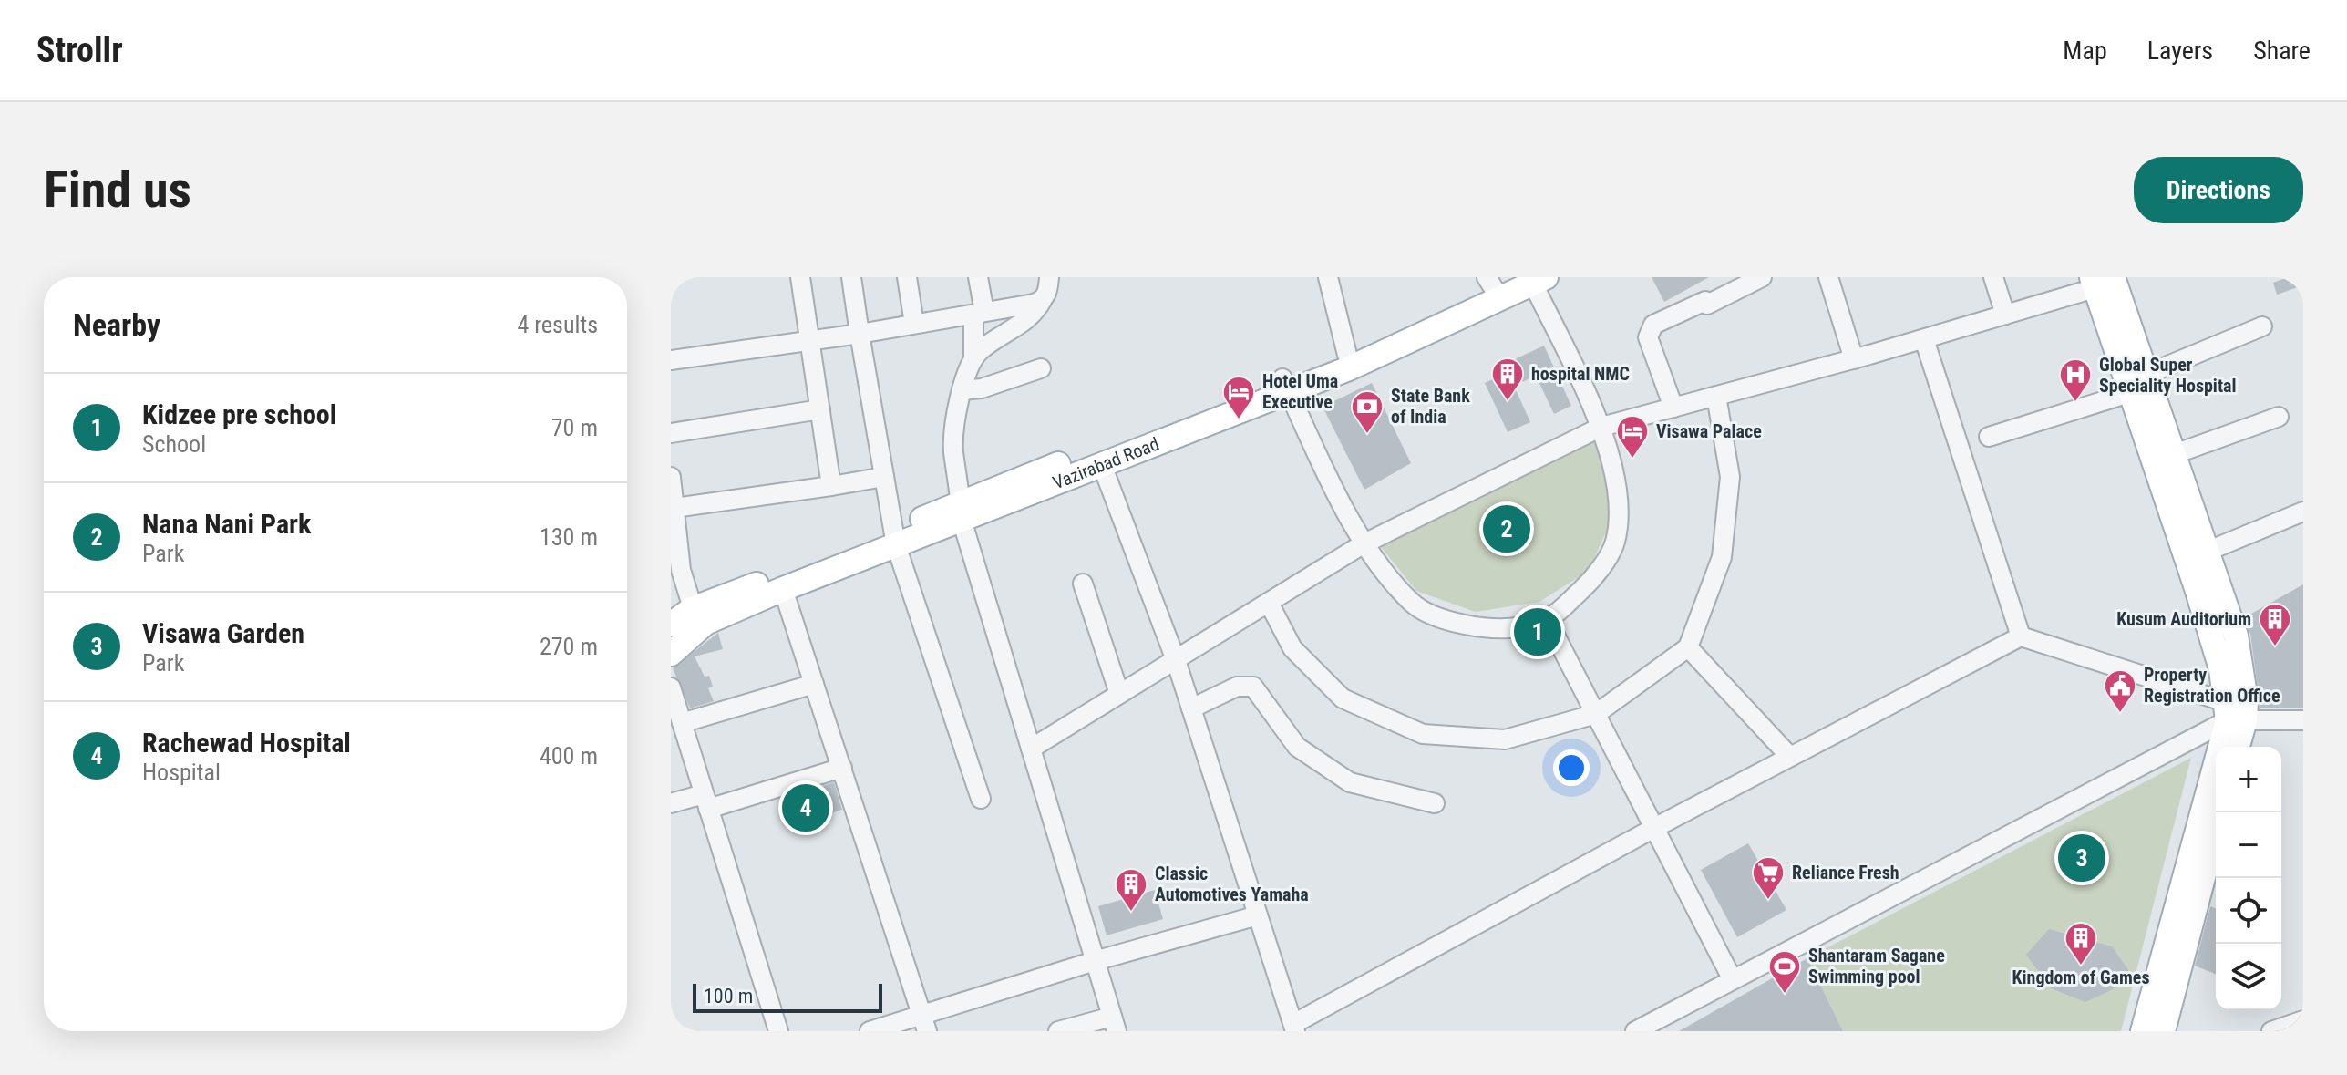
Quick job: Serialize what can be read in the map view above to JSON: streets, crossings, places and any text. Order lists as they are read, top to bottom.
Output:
{
  "streets": {
    "main road": ["Vazirabad Road"]
  },
  "places": {
    "building": [
      "hospital NMC",
      "Kusum Auditorium",
      "Classic Automotives Yamaha",
      "Kingdom of Games"
    ],
    "hospital": ["Global Super Speciality Hospital"],
    "hotel": ["Hotel Uma Executive", "Visawa Palace"],
    "bank": ["State Bank of India"],
    "public building": ["Property Registration Office"],
    "supermarket": ["Reliance Fresh"],
    "sports": ["Shantaram Sagane Swimming pool"]
  },
  "scale_bar": "100 m",
  "page": {
    "header": "Strollr",
    "nav": ["Map", "Layers", "Share"],
    "buttons": "Directions",
    "title": "Find us",
    "heading": ["Nearby", "4 results"],
    "list": [
      {
        "mark": "1",
        "name": "Kidzee pre school",
        "note": "School",
        "value": "70 m"
      },
      {
        "mark": "2",
        "name": "Nana Nani Park",
        "note": "Park",
        "value": "130 m"
      },
      {
        "mark": "3",
        "name": "Visawa Garden",
        "note": "Park",
        "value": "270 m"
      },
      {
        "mark": "4",
        "name": "Rachewad Hospital",
        "note": "Hospital",
        "value": "400 m"
      }
    ],
    "pins": [
      "2",
      "1",
      "4",
      "3"
    ],
    "map_buttons": ["+", "−"],
    "scale": "100 m"
  }
}
